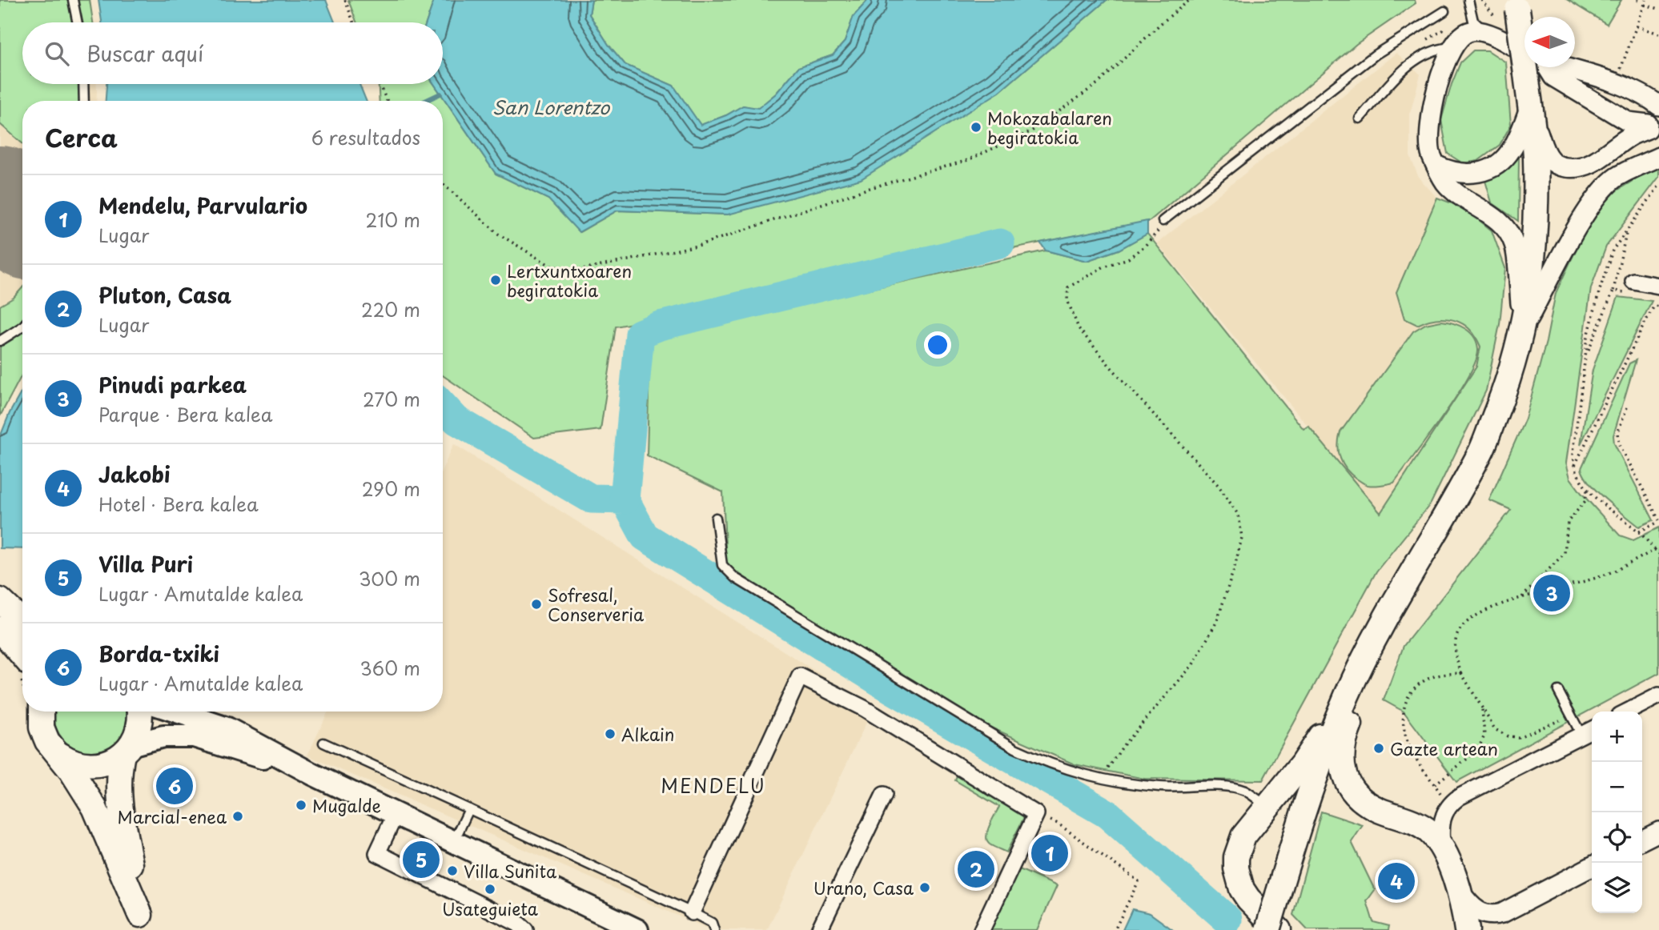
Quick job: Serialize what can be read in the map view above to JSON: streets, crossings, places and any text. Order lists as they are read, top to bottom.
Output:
{
  "districts": ["MENDELU"],
  "water": ["San Lorentzo"],
  "places": [
    "Mokozabalaren begiratokia",
    "Lertxuntxoaren begiratokia",
    "Sofresal, Conserveria",
    "Alkain",
    "Gazte artean",
    "Mugalde",
    "Marcial-enea",
    "Villa Sunita",
    "Urano, Casa",
    "Usateguieta"
  ],
  "north": "left",
  "page": {
    "search": "Buscar aquí",
    "heading": ["Cerca", "6 resultados"],
    "list": [
      {
        "mark": "1",
        "name": "Mendelu, Parvulario",
        "note": "Lugar",
        "value": "210 m"
      },
      {
        "mark": "2",
        "name": "Pluton, Casa",
        "note": "Lugar",
        "value": "220 m"
      },
      {
        "mark": "3",
        "name": "Pinudi parkea",
        "note": "Parque · Bera kalea",
        "value": "270 m"
      },
      {
        "mark": "4",
        "name": "Jakobi",
        "note": "Hotel · Bera kalea",
        "value": "290 m"
      },
      {
        "mark": "5",
        "name": "Villa Puri",
        "note": "Lugar · Amutalde kalea",
        "value": "300 m"
      },
      {
        "mark": "6",
        "name": "Borda-txiki",
        "note": "Lugar · Amutalde kalea",
        "value": "360 m"
      }
    ],
    "pins": [
      "3",
      "6",
      "1",
      "5",
      "2",
      "4"
    ],
    "map_buttons": ["+", "−"]
  }
}
